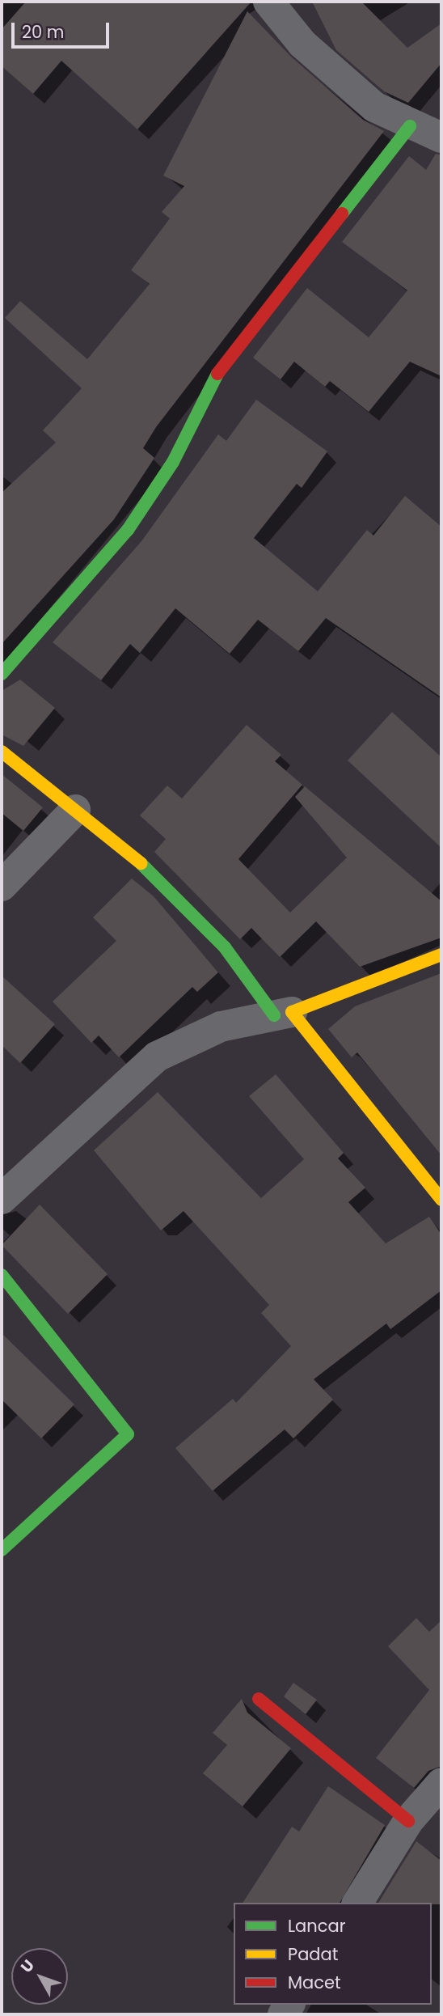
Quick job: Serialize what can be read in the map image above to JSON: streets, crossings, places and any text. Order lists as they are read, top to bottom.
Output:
{
  "legend": ["Lancar", "Padat", "Macet"],
  "scale_bar": "20 m",
  "north": "top left"
}
